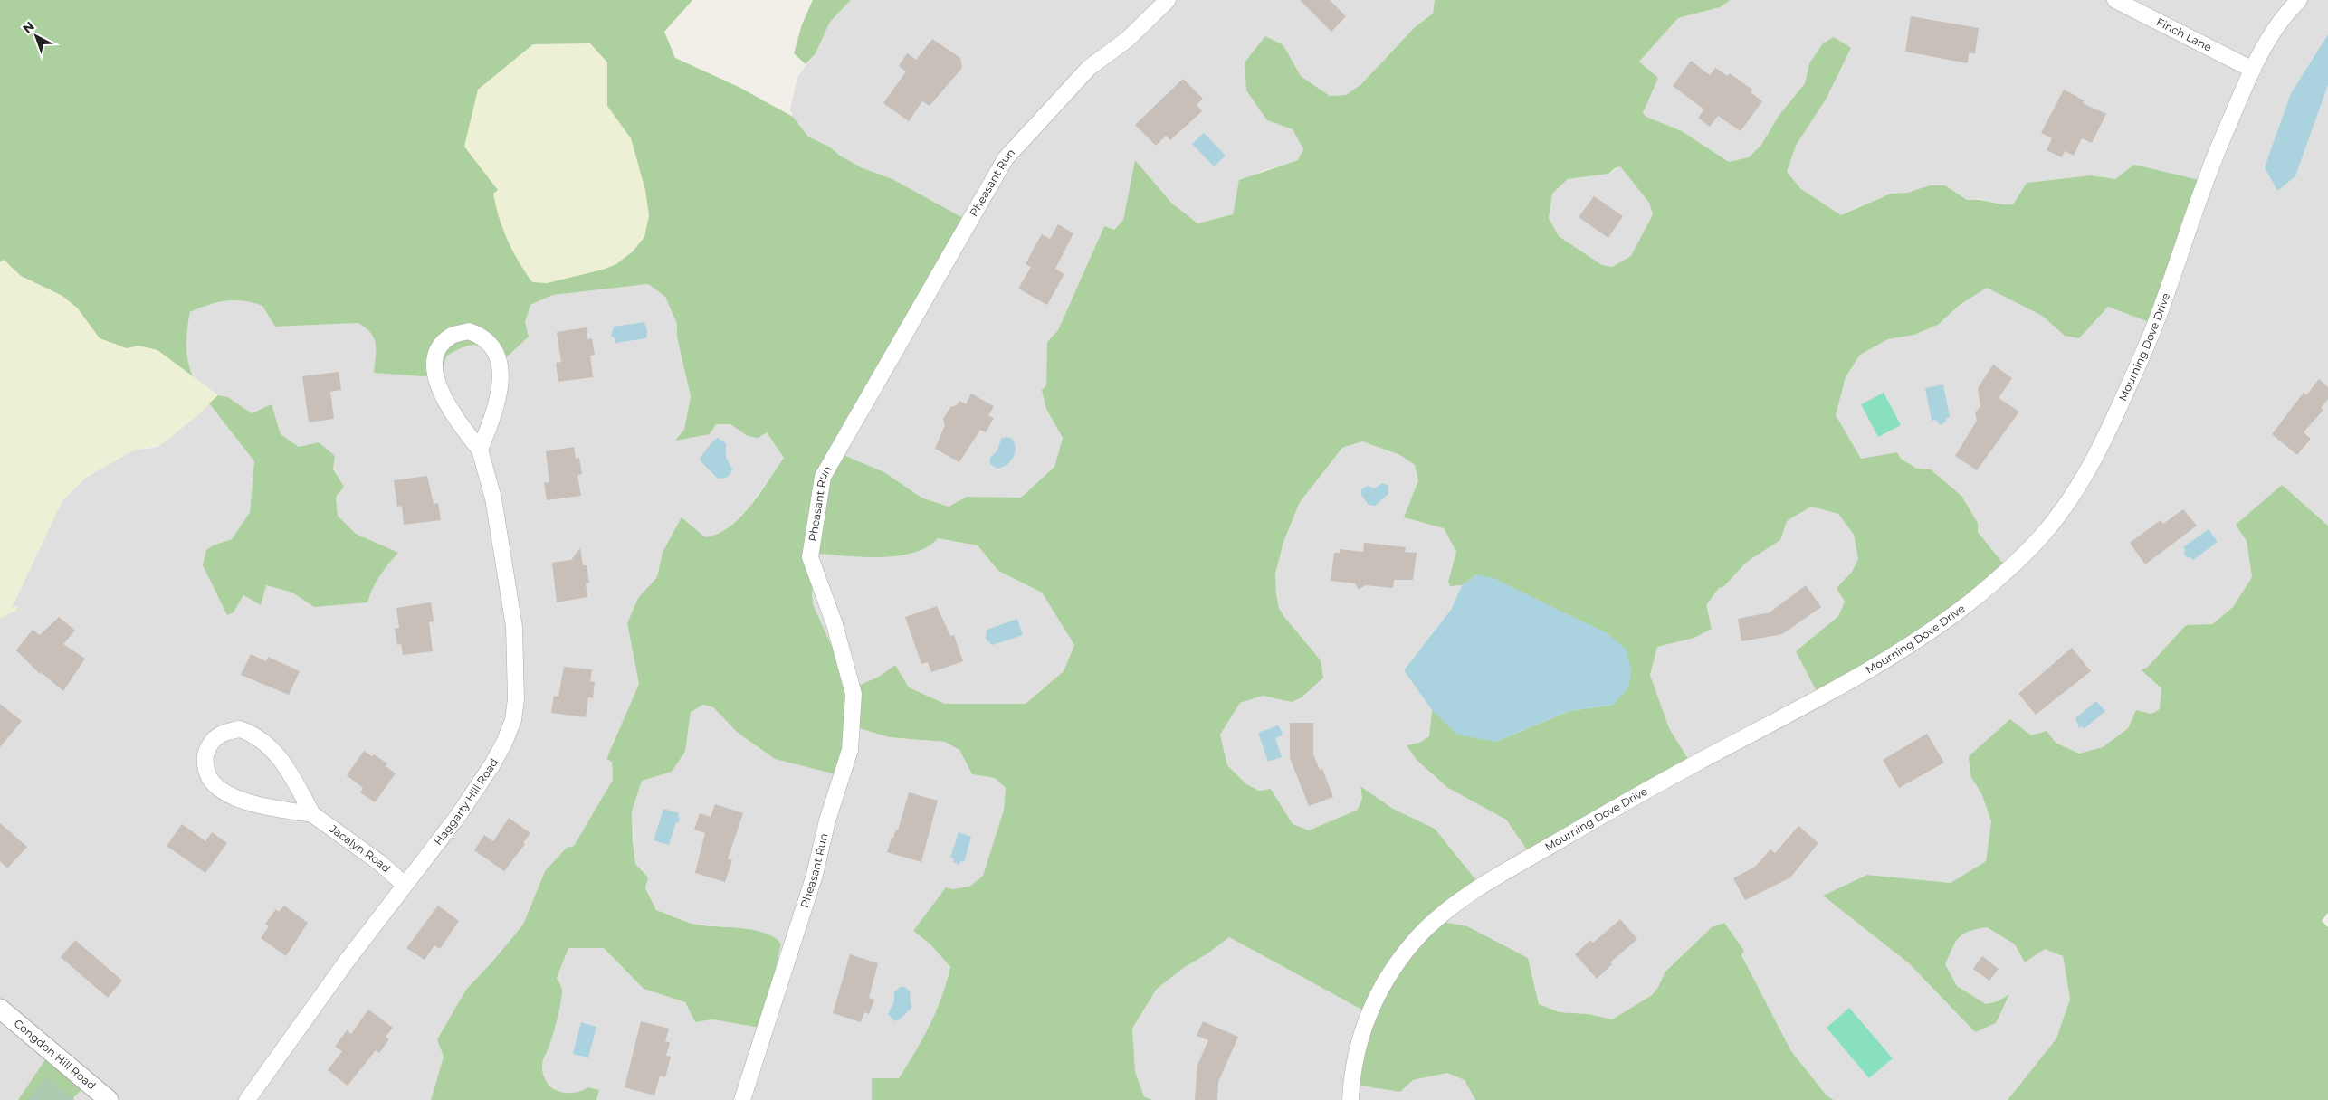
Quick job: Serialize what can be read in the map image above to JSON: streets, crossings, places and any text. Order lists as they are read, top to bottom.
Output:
{
  "streets": {
    "street": [
      "Finch Lane",
      "Pheasant Run",
      "Mourning Dove Drive",
      "Haggarty Hill Road",
      "Jacalyn Road",
      "Congdon Hill Road"
    ]
  },
  "crossings": [
    ["Finch Lane", "Mourning Dove Drive"],
    ["Haggarty Hill Road", "Jacalyn Road"]
  ],
  "north": "top left"
}
